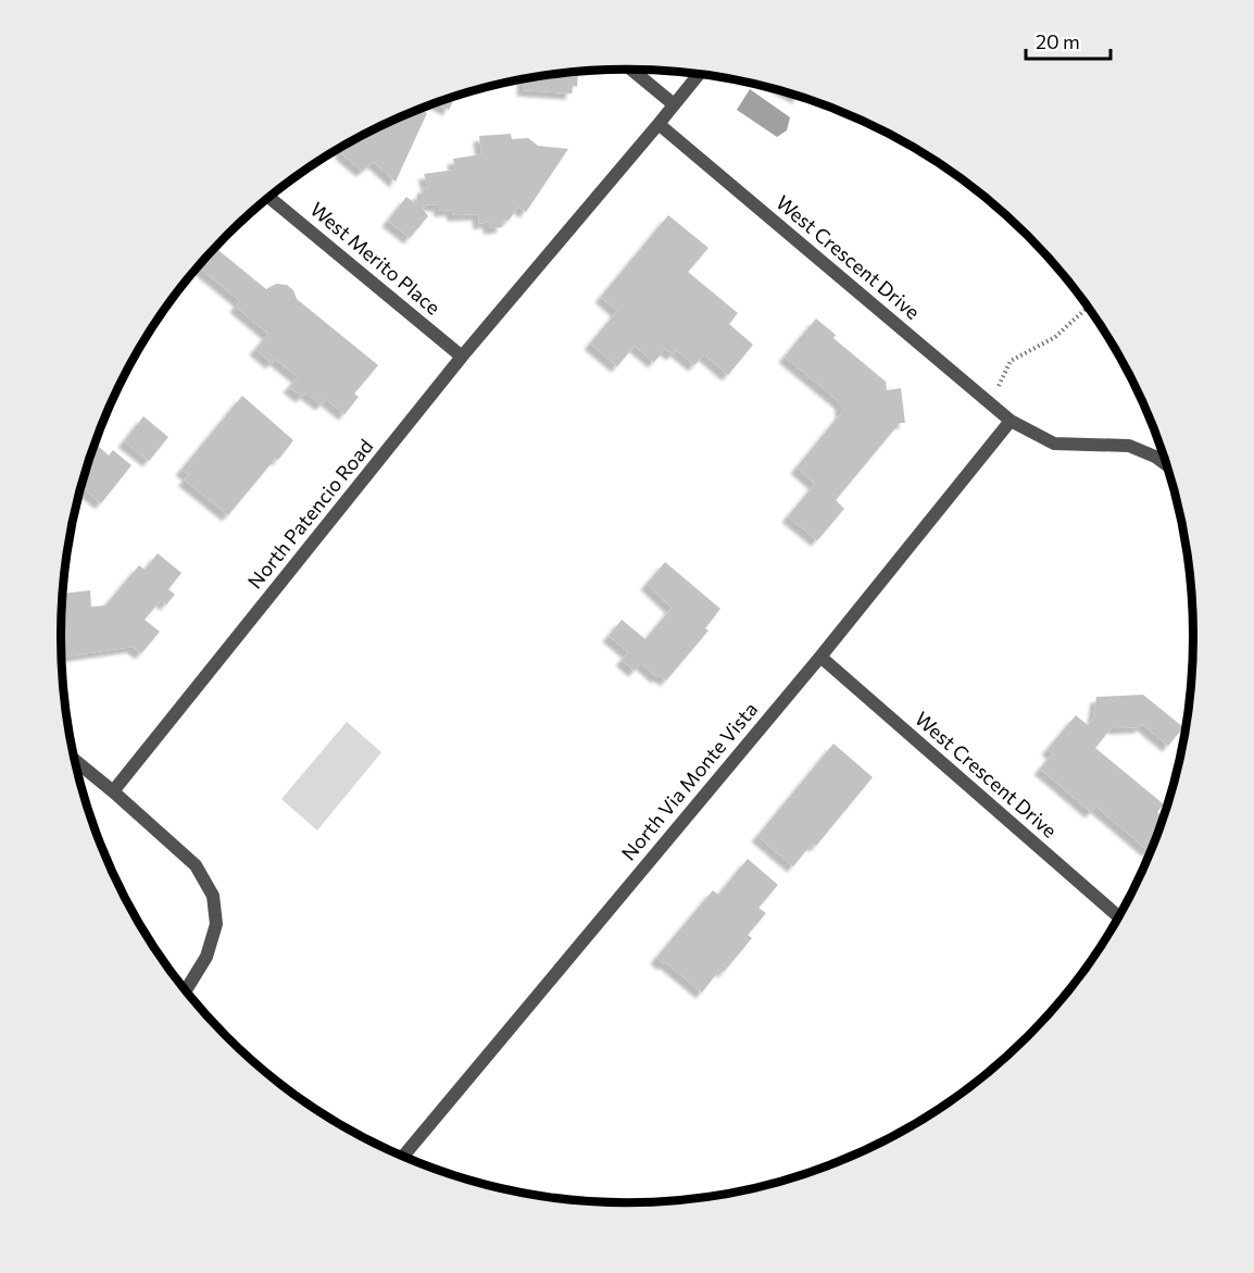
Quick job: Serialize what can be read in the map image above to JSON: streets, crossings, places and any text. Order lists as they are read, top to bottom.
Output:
{
  "streets": {
    "street": [
      "West Crescent Drive",
      "West Merito Place",
      "North Patencio Road",
      "North Via Monte Vista"
    ]
  },
  "crossings": [
    ["West Crescent Drive", "North Patencio Road"],
    ["West Crescent Drive", "North Via Monte Vista"],
    ["West Merito Place", "North Patencio Road"]
  ],
  "scale_bar": "20 m"
}
